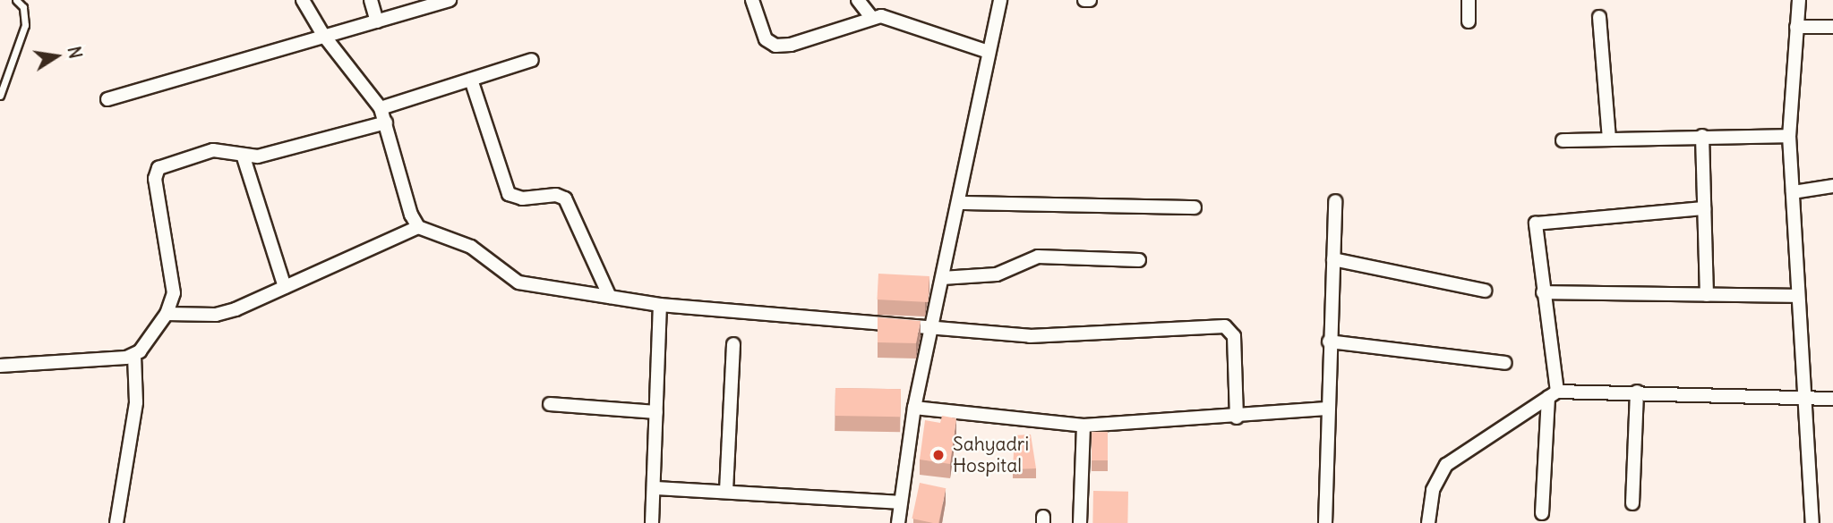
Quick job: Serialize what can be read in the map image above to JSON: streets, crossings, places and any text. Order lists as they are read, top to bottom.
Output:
{
  "places": ["Sahyadri Hospital"],
  "north": "right"
}
